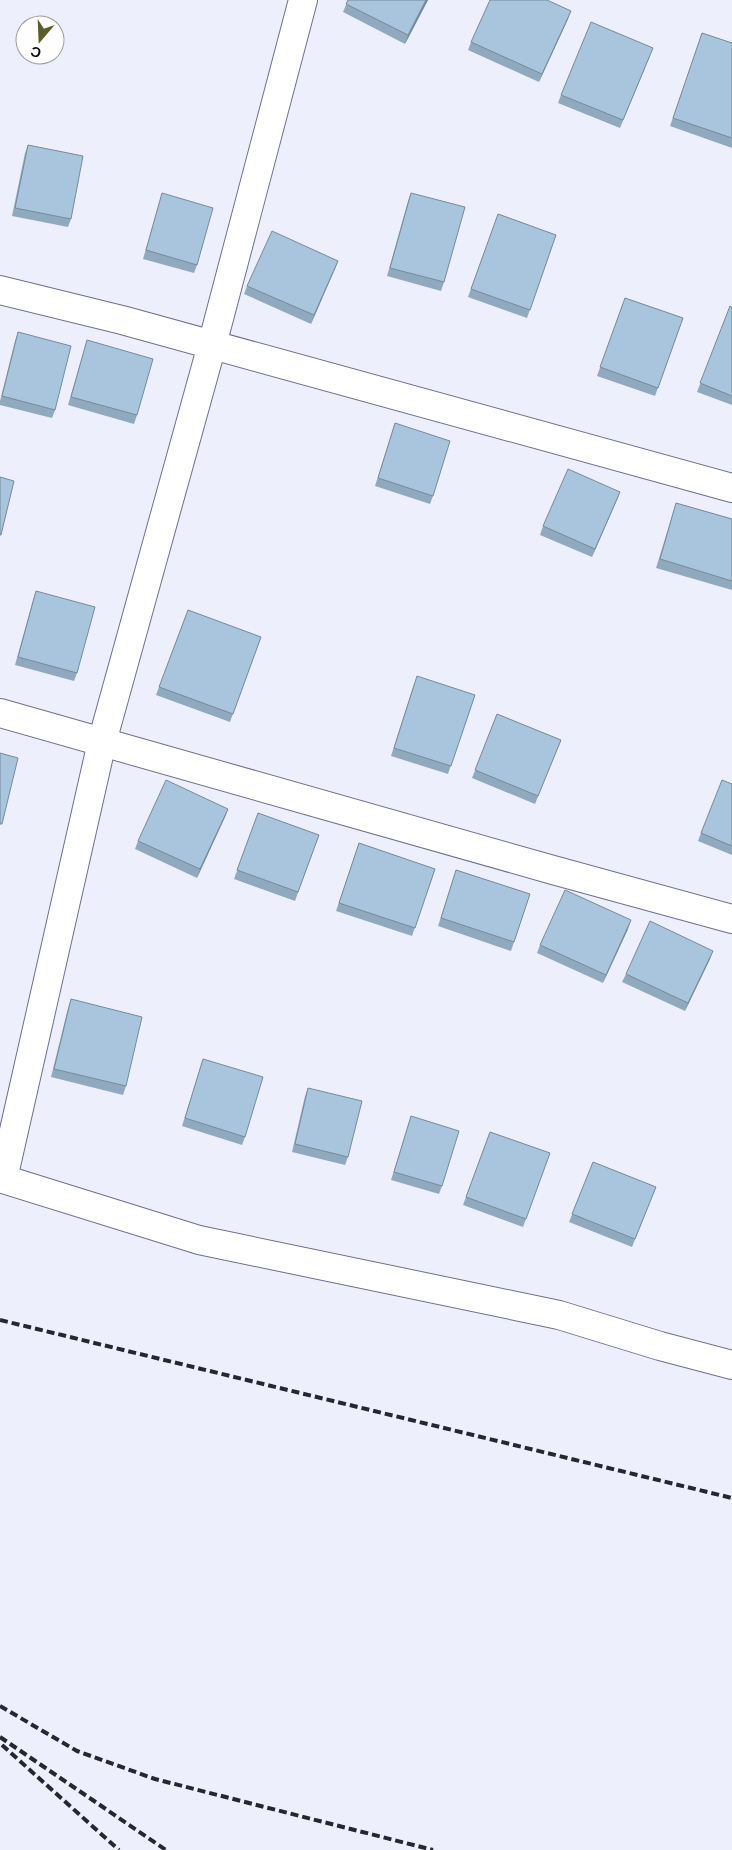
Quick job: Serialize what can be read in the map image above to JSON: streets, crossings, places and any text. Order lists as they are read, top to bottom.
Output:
{
  "north": "bottom"
}
